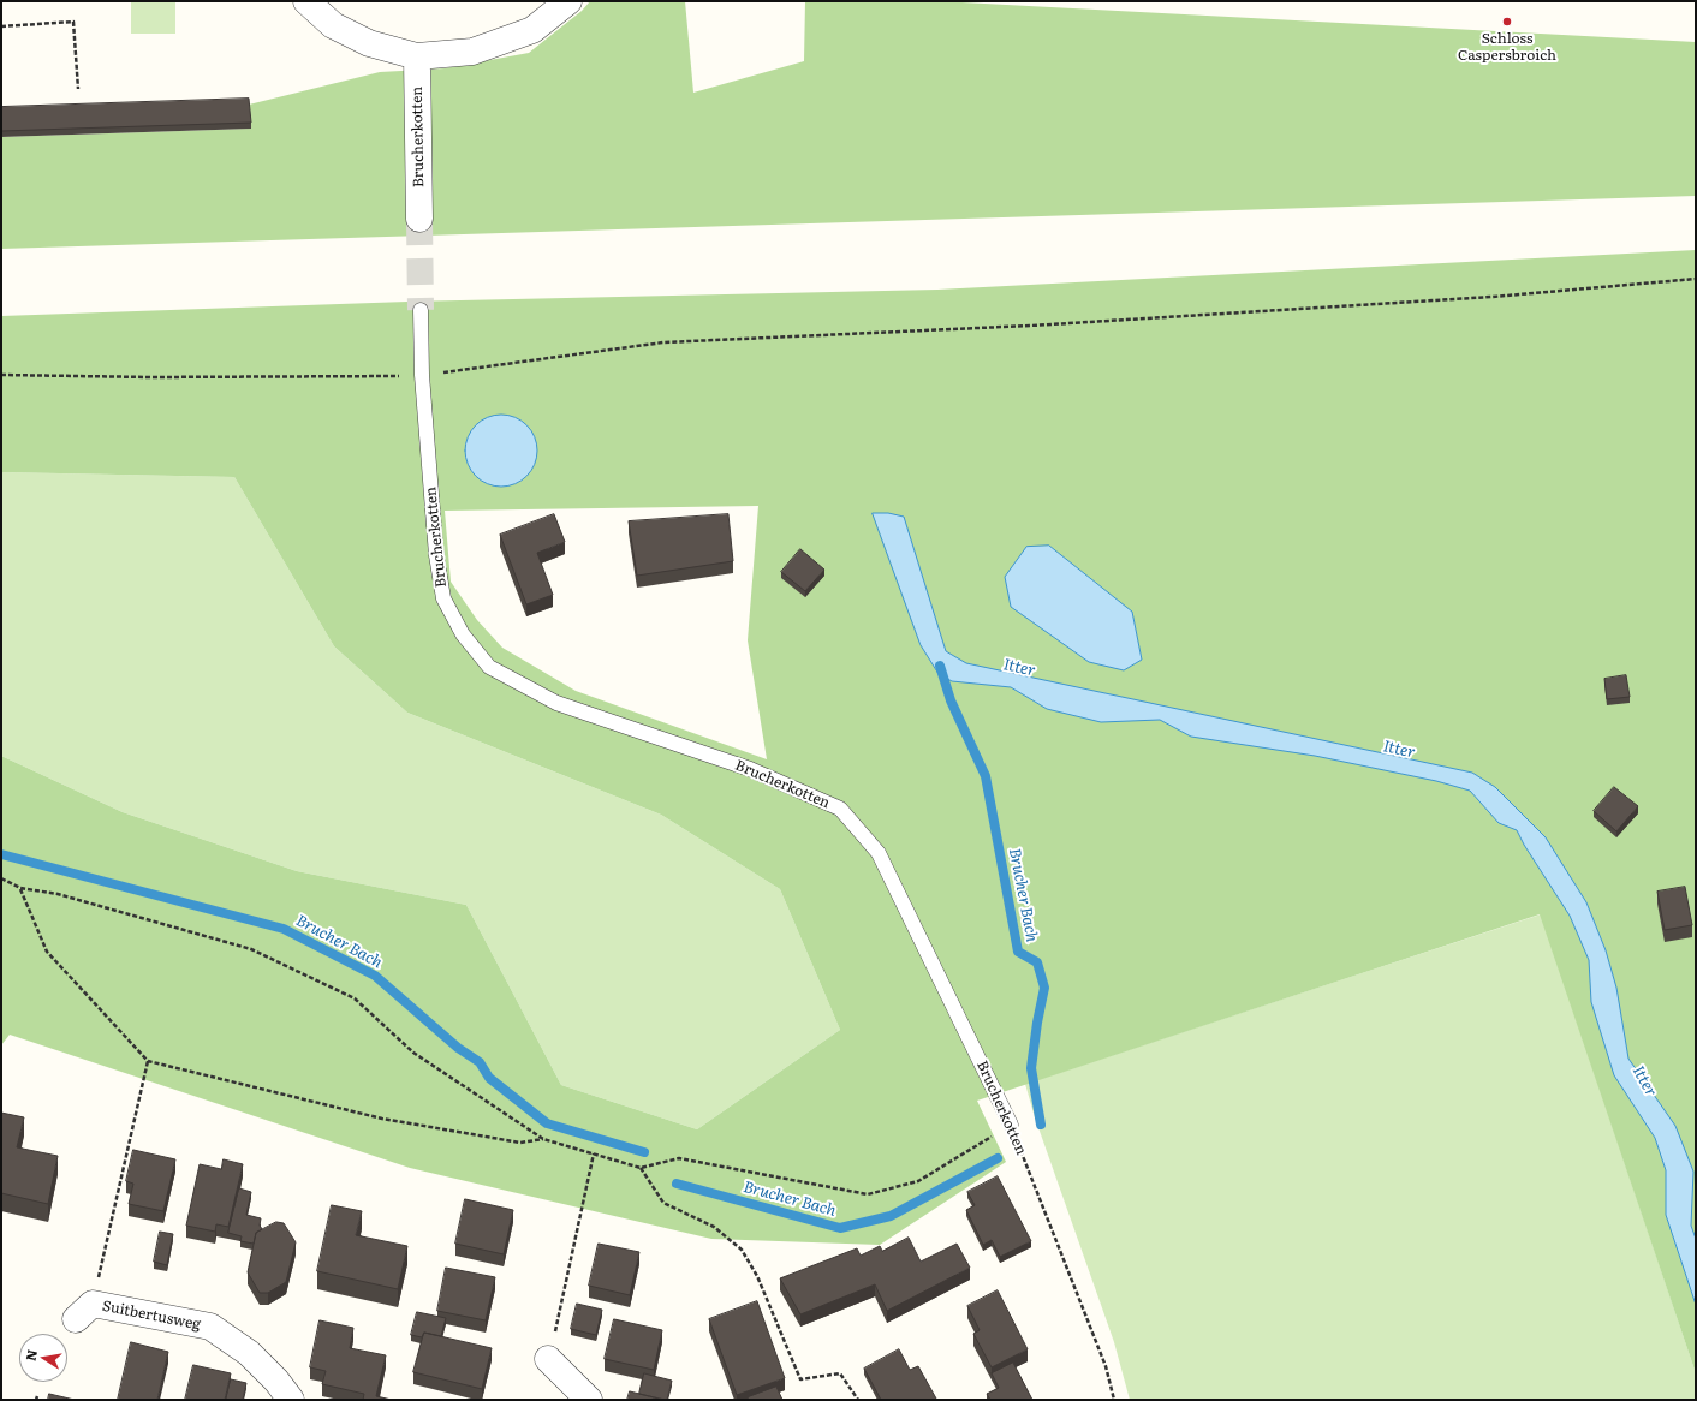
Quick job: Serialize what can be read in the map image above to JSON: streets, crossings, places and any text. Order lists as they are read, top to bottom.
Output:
{
  "streets": {
    "street": ["Brucherkotten", "Suitbertusweg"]
  },
  "water": ["Itter", "Brucher Bach"],
  "places": ["Schloss Caspersbroich"],
  "north": "left"
}
